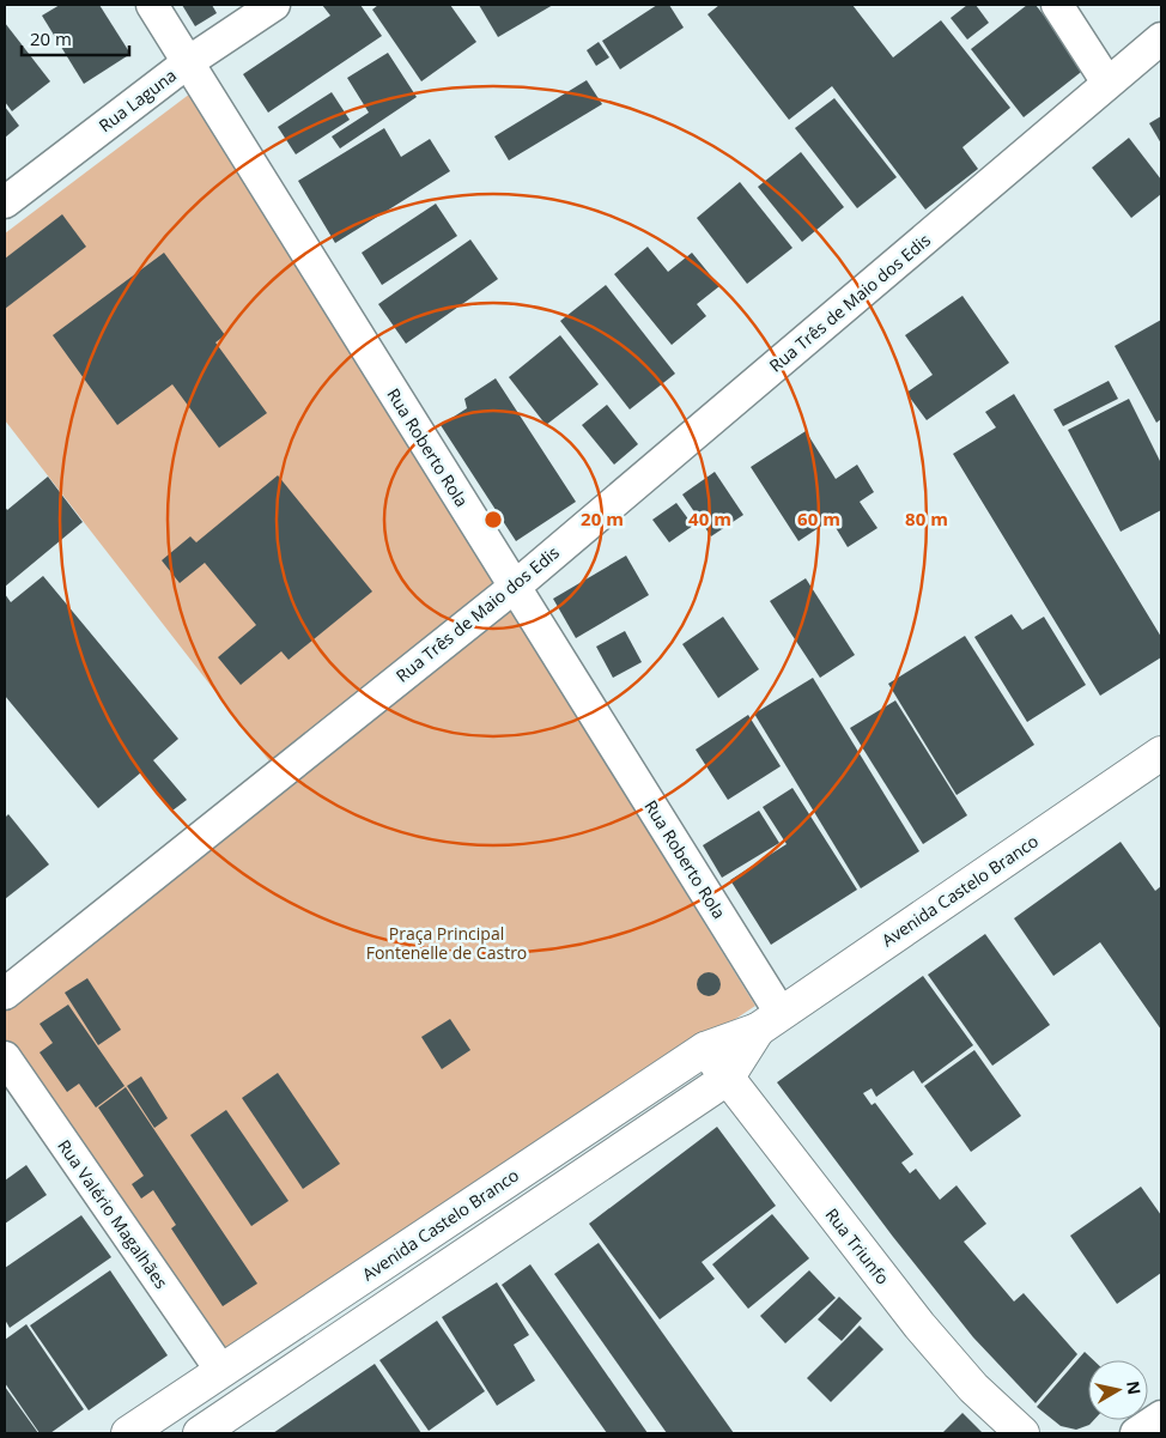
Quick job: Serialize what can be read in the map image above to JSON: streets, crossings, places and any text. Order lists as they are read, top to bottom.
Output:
{
  "streets": {
    "main road": ["Avenida Castelo Branco", "Rua Triunfo"],
    "street": [
      "Rua Laguna",
      "Rua Três de Maio dos Edis",
      "Rua Roberto Rola",
      "Rua Valério Magalhães"
    ]
  },
  "crossings": [
    ["Rua Laguna", "Rua Roberto Rola"],
    ["Rua Três de Maio dos Edis", "Rua Roberto Rola"],
    ["Rua Roberto Rola", "Avenida Castelo Branco"],
    ["Avenida Castelo Branco", "Rua Valério Magalhães"],
    ["Avenida Castelo Branco", "Rua Triunfo"]
  ],
  "parks": ["Praça Principal Fontenelle de Castro"],
  "scale_bar": "20 m",
  "north": "right",
  "rings": [
    "20 m",
    "40 m",
    "60 m",
    "80 m"
  ]
}
